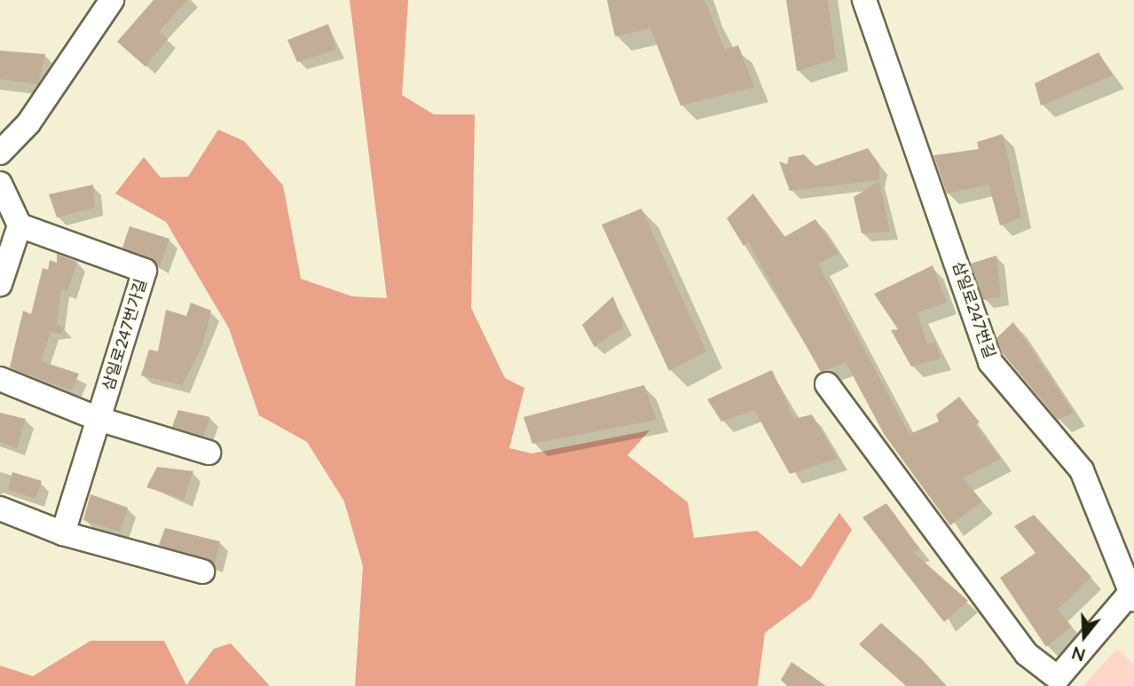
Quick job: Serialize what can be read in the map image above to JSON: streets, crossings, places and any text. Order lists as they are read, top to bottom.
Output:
{
  "streets": {
    "street": ["삼일로247번길", "삼일로247번가길"]
  },
  "north": "bottom"
}
